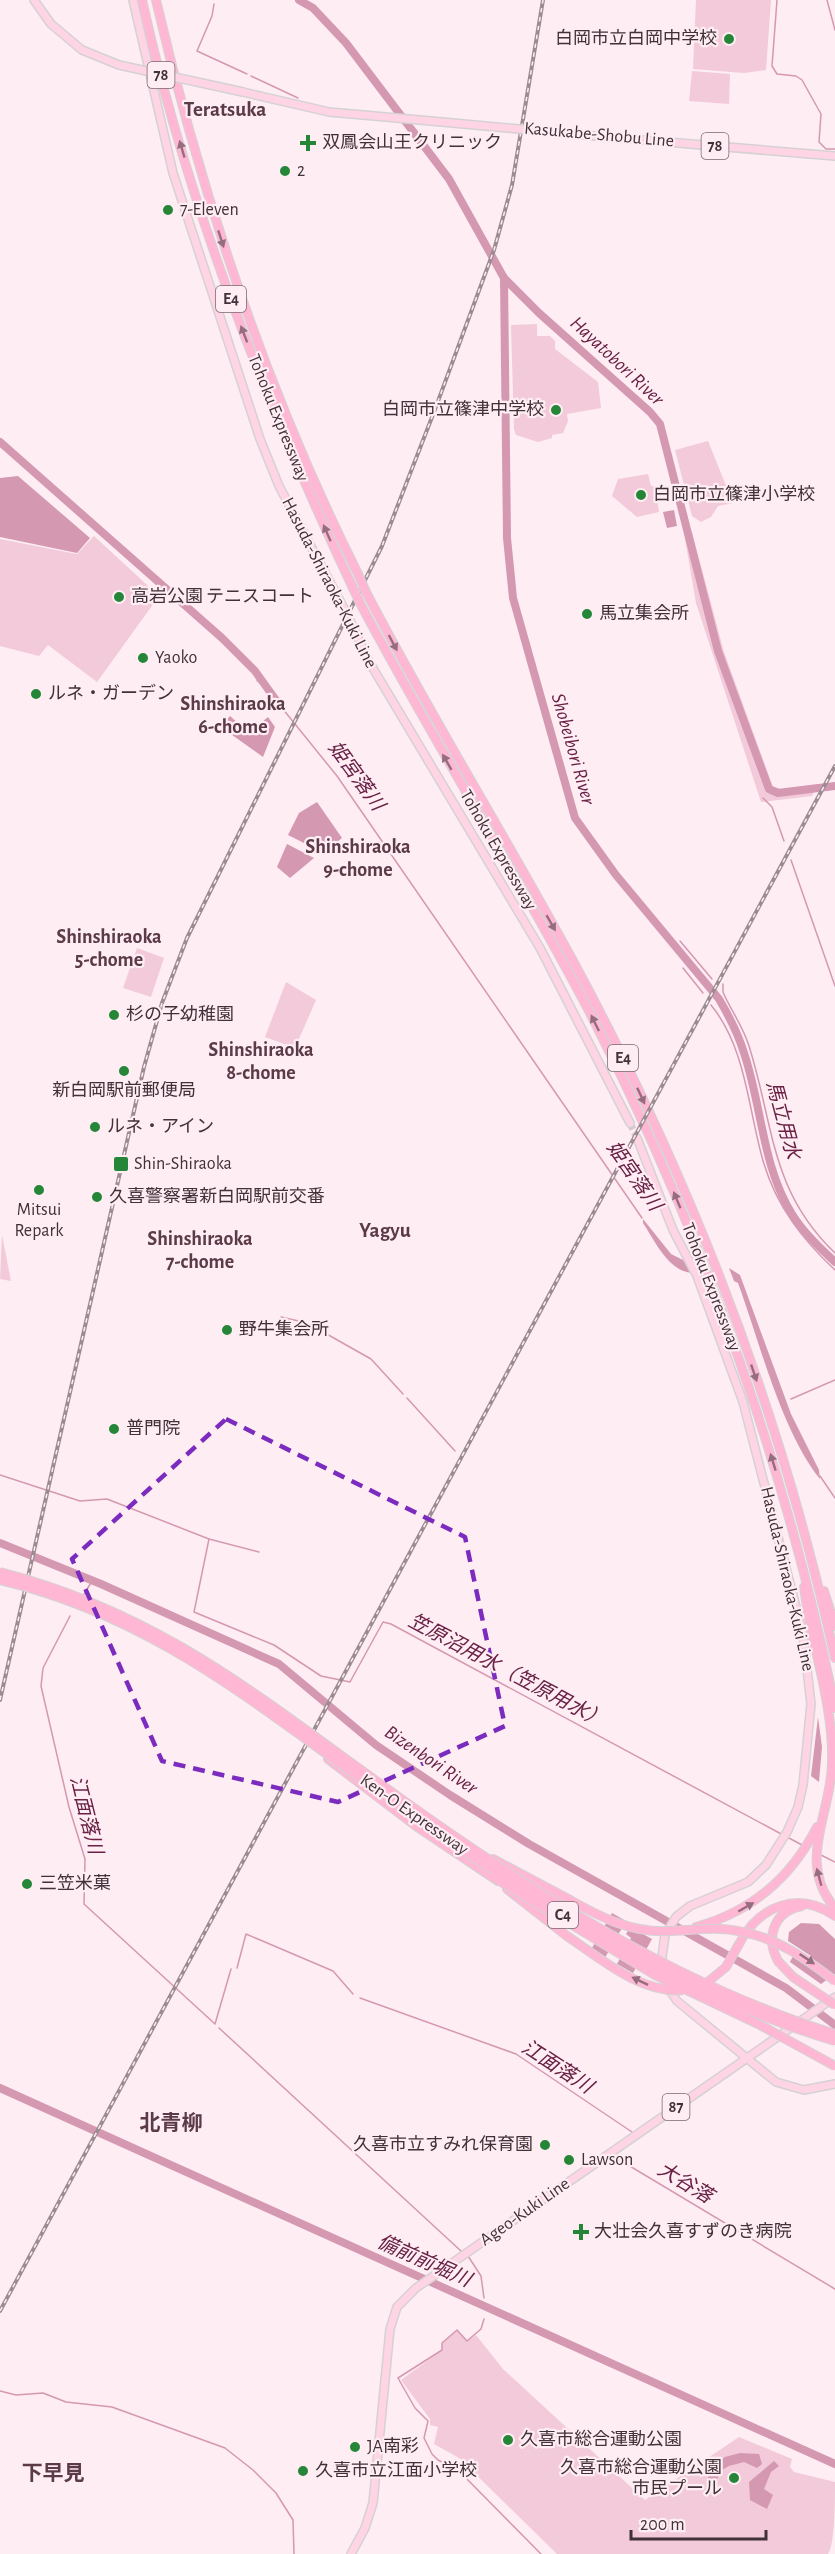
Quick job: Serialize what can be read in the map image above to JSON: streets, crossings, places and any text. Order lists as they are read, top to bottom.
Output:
{
  "streets": {
    "highway": [
      "E4",
      "Tohoku Expressway",
      "Ken-O Expressway",
      "C4"
    ],
    "main road": [
      "78",
      "Kasukabe-Shobu Line",
      "Hasuda-Shiraoka-Kuki Line",
      "87",
      "Ageo-Kuki Line"
    ]
  },
  "crossings": [
    ["Hasuda-Shiraoka-Kuki Line", "Ageo-Kuki Line"]
  ],
  "districts": [
    "Teratsuka",
    "Shinshiraoka 6-chome",
    "Shinshiraoka 9-chome",
    "Shinshiraoka 5-chome",
    "Shinshiraoka 8-chome",
    "Yagyu",
    "Shinshiraoka 7-chome",
    "北青柳",
    "下早見"
  ],
  "water": [
    "Hayatobori River",
    "Shobeibori River",
    "姫宮落川",
    "馬立用水",
    "笠原沼用水（笠原用水）",
    "Bizenbori River",
    "江面落川",
    "大谷落",
    "備前前堀川"
  ],
  "places": {
    "other": [
      "白岡市立白岡中学校",
      "2",
      "7-Eleven",
      "白岡市立篠津中学校",
      "白岡市立篠津小学校",
      "高岩公園 テニスコート",
      "馬立集会所",
      "Yaoko",
      "ルネ・ガーデン",
      "杉の子幼稚園",
      "新白岡駅前郵便局",
      "ルネ・アイン",
      "Mitsui Repark",
      "久喜警察署新白岡駅前交番",
      "野牛集会所",
      "普門院",
      "三笠米菓",
      "久喜市立すみれ保育園",
      "Lawson",
      "久喜市総合運動公園",
      "JA南彩",
      "久喜市立江面小学校",
      "久喜市総合運動公園 市民プール"
    ],
    "health": ["双鳳会山王クリニック", "大壮会久喜すずのき病院"],
    "transit": ["Shin-Shiraoka"]
  },
  "scale_bar": "200 m"
}
